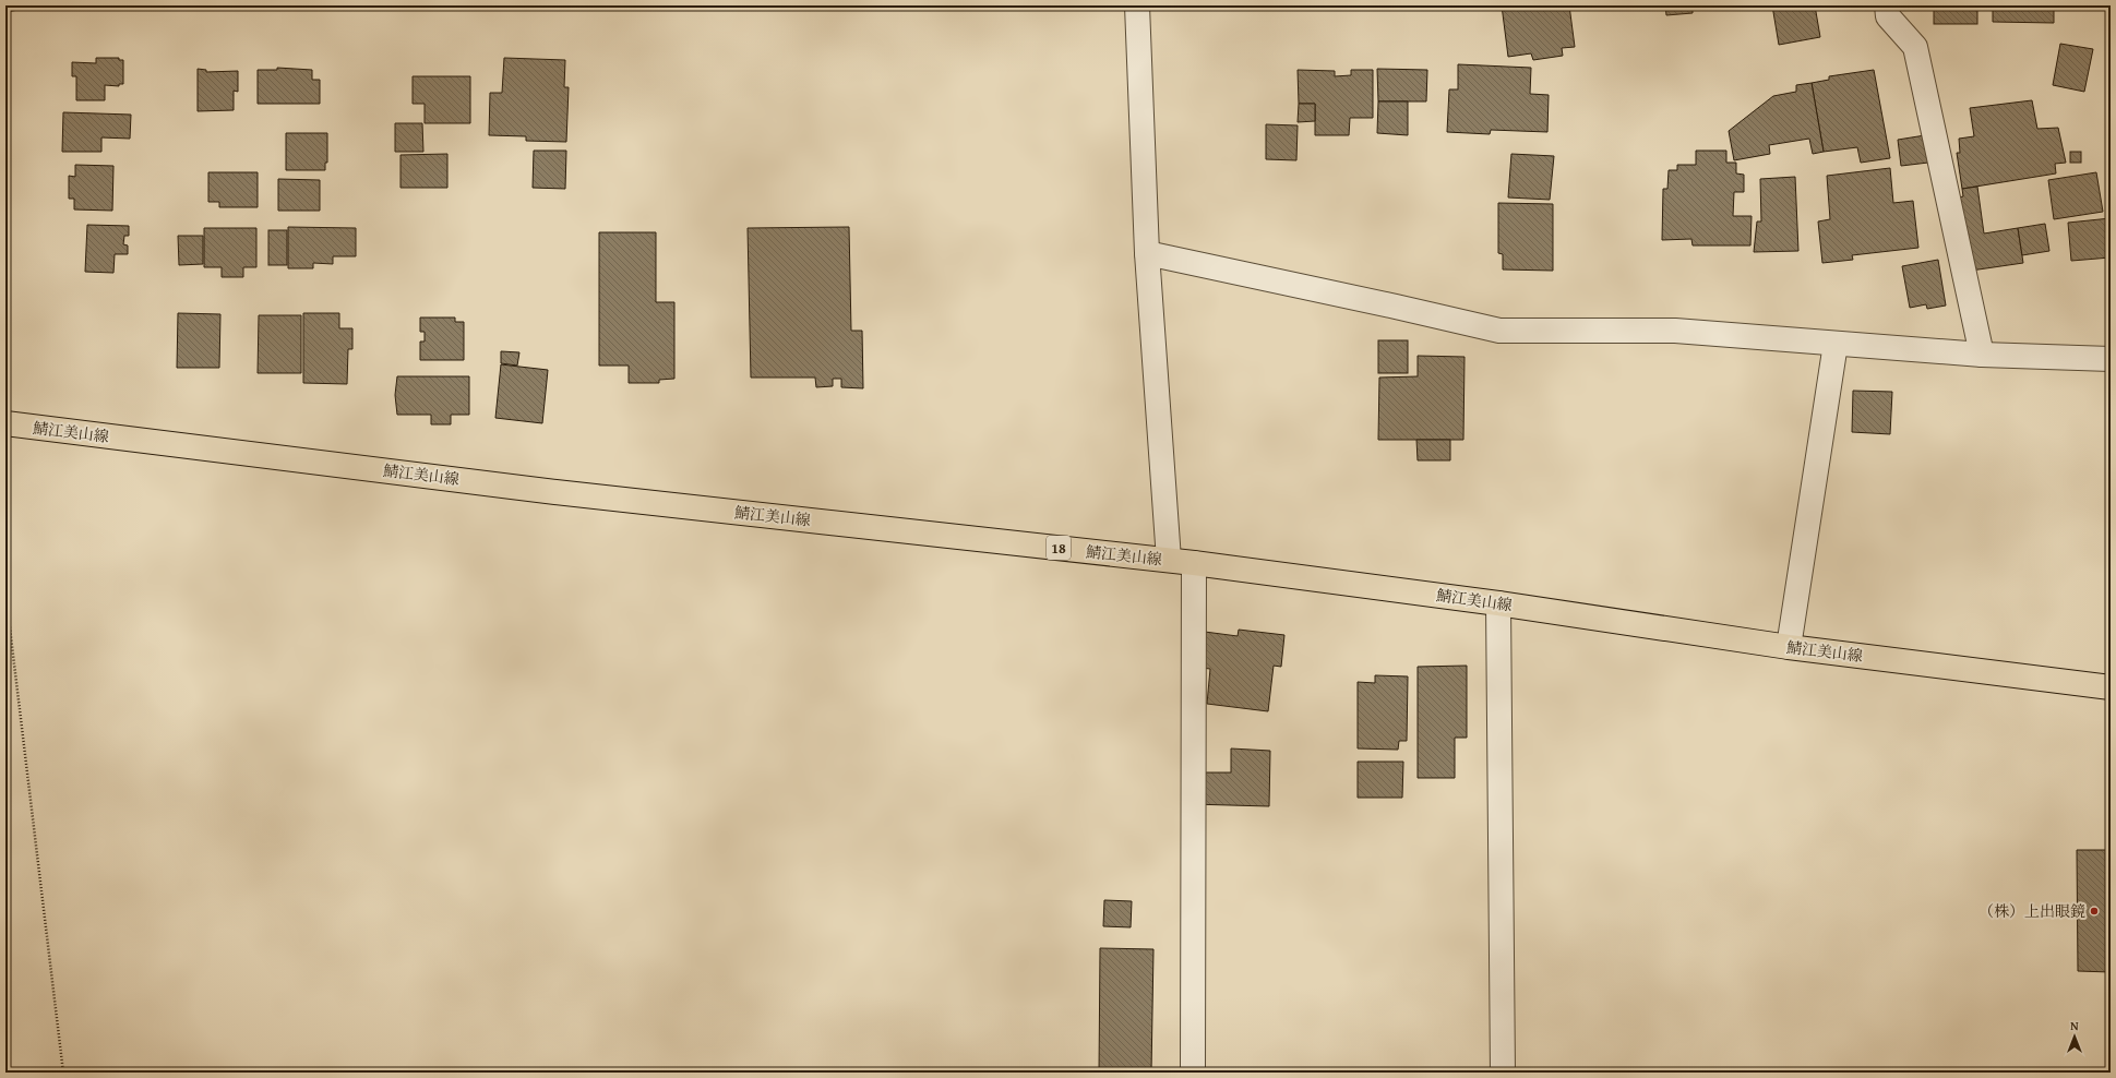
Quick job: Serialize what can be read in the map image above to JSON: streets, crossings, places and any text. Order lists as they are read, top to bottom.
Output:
{
  "streets": {
    "main road": ["鯖江美山線", "18"]
  },
  "places": ["（株）上出眼鏡"],
  "north": "top"
}
